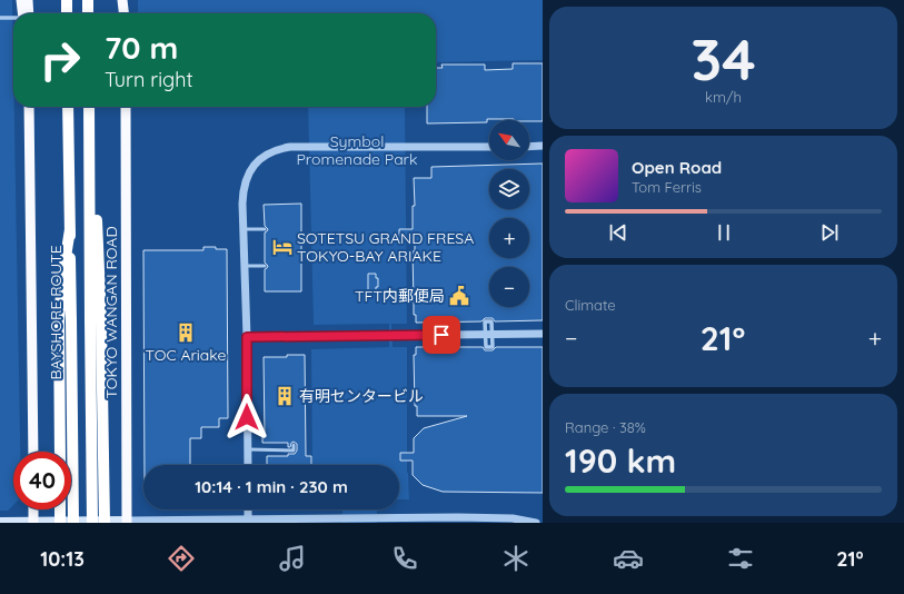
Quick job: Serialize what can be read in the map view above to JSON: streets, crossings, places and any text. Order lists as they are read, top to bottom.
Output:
{
  "streets": {
    "highway": ["BAYSHORE ROUTE", "TOKYO WANGAN ROAD"]
  },
  "parks": ["Symbol Promenade Park"],
  "places": {
    "hotel": ["SOTETSU GRAND FRESA TOKYO-BAY ARIAKE"],
    "public building": ["TFT内郵便局"],
    "building": ["TOC Ariake", "有明センタービル"]
  },
  "north": "top left",
  "page": {
    "tile": [
      ["34", "km/h"],
      "Climate",
      ["Range · 38%", "190 km"]
    ],
    "turn": ["70 m", "Turn right"],
    "map_buttons": ["+", "−"],
    "song": ["Open Road", "Tom Ferris"],
    "heat": ["−", "21°", "+"],
    "limit": "40",
    "trip": "10:14 · 1 min · 230 m",
    "tabs": ["10:13", "21°"]
  }
}
